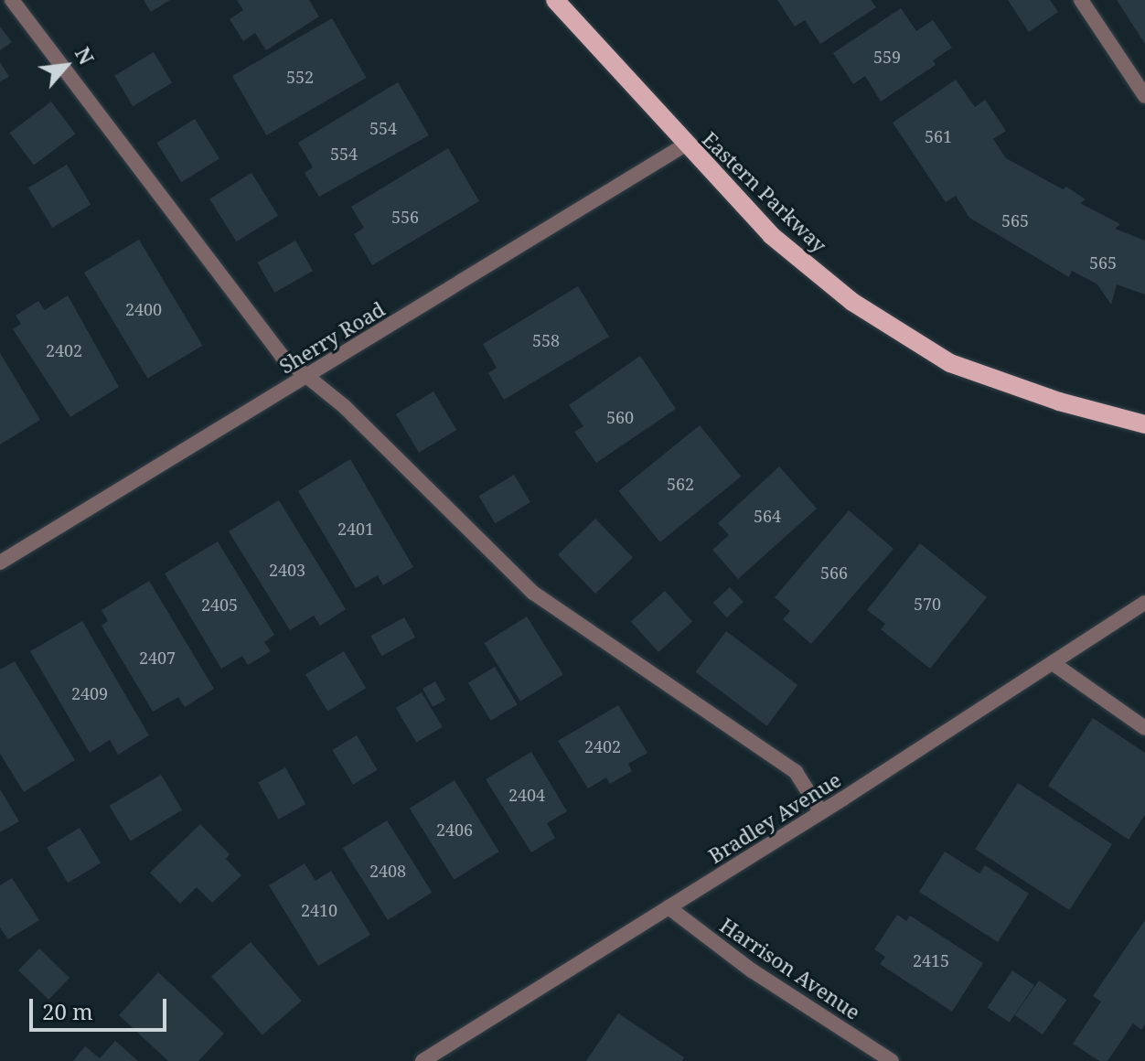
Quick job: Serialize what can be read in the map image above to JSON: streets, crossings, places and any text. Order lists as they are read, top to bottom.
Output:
{
  "streets": {
    "main road": ["Eastern Parkway"],
    "street": ["Sherry Road", "Bradley Avenue", "Harrison Avenue"]
  },
  "crossings": [
    ["Eastern Parkway", "Sherry Road"],
    ["Bradley Avenue", "Harrison Avenue"]
  ],
  "house_numbers": [
    "559",
    "552",
    "554",
    "561",
    "554",
    "556",
    "565",
    "565",
    "2400",
    "558",
    "2402",
    "560",
    "562",
    "564",
    "2401",
    "2403",
    "566",
    "570",
    "2405",
    "2407",
    "2409",
    "2402",
    "2404",
    "2406",
    "2408",
    "2410",
    "2415"
  ],
  "scale_bar": "20 m",
  "north": "top right"
}
